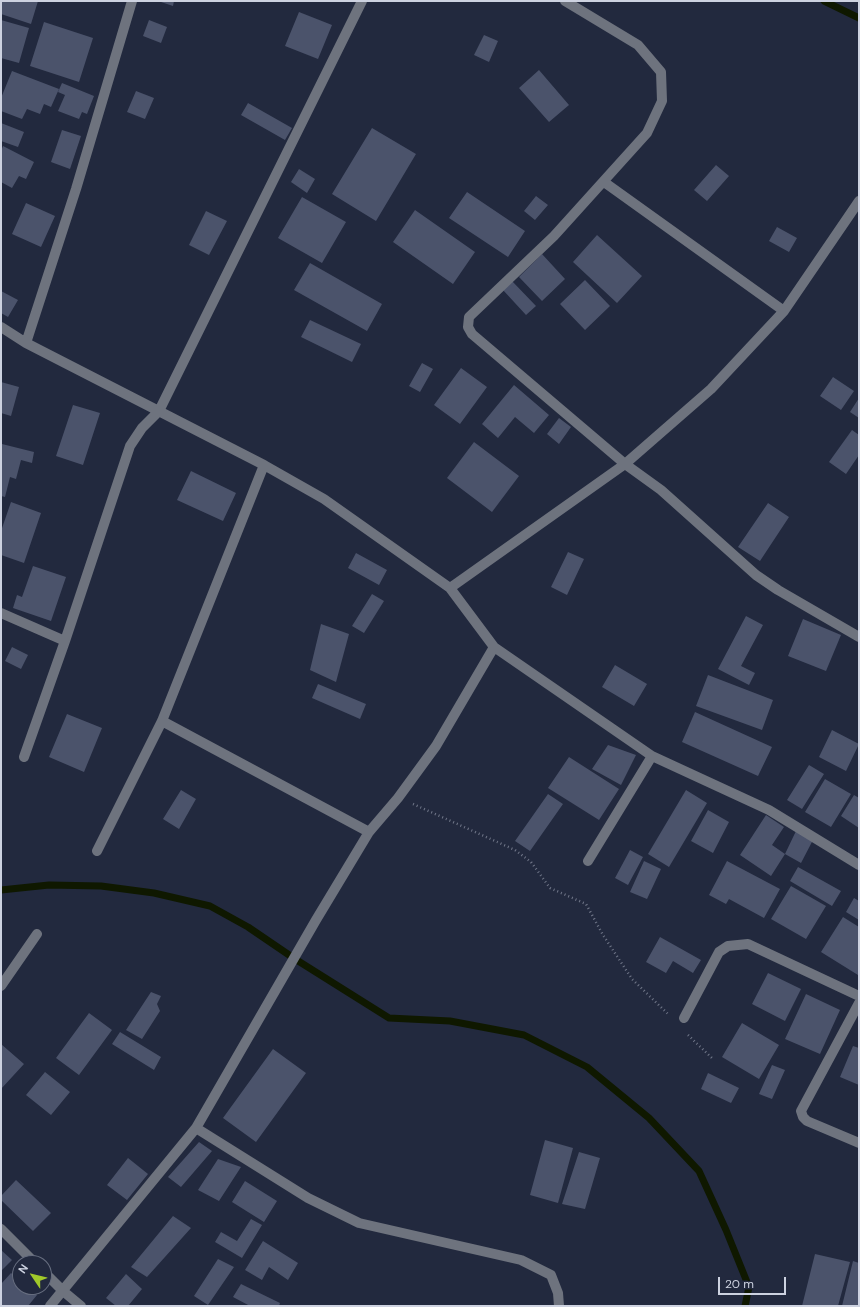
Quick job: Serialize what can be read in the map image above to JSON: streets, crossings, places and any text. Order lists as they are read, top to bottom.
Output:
{
  "scale_bar": "20 m",
  "north": "top left"
}
